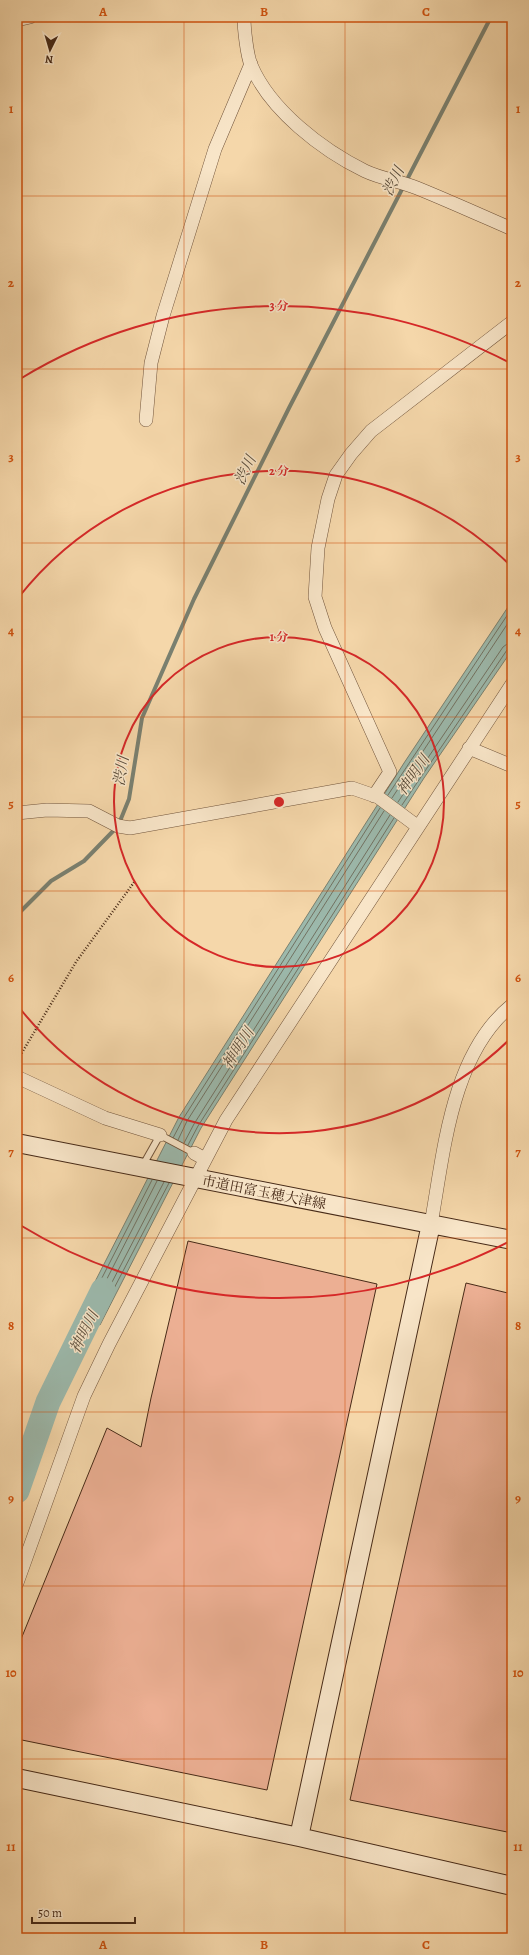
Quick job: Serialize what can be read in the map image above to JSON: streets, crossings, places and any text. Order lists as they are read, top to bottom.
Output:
{
  "streets": {
    "street": ["市道田富玉穂大津線"]
  },
  "water": ["渋川", "神明川"],
  "scale_bar": "50 m",
  "north": "bottom",
  "grid": {
    "columns": ["A", "B", "C"],
    "rows": [
      "1",
      "2",
      "3",
      "4",
      "5",
      "6",
      "7",
      "8",
      "9",
      "10",
      "11"
    ]
  },
  "rings": ["3 分", "2 分", "1 分"]
}
